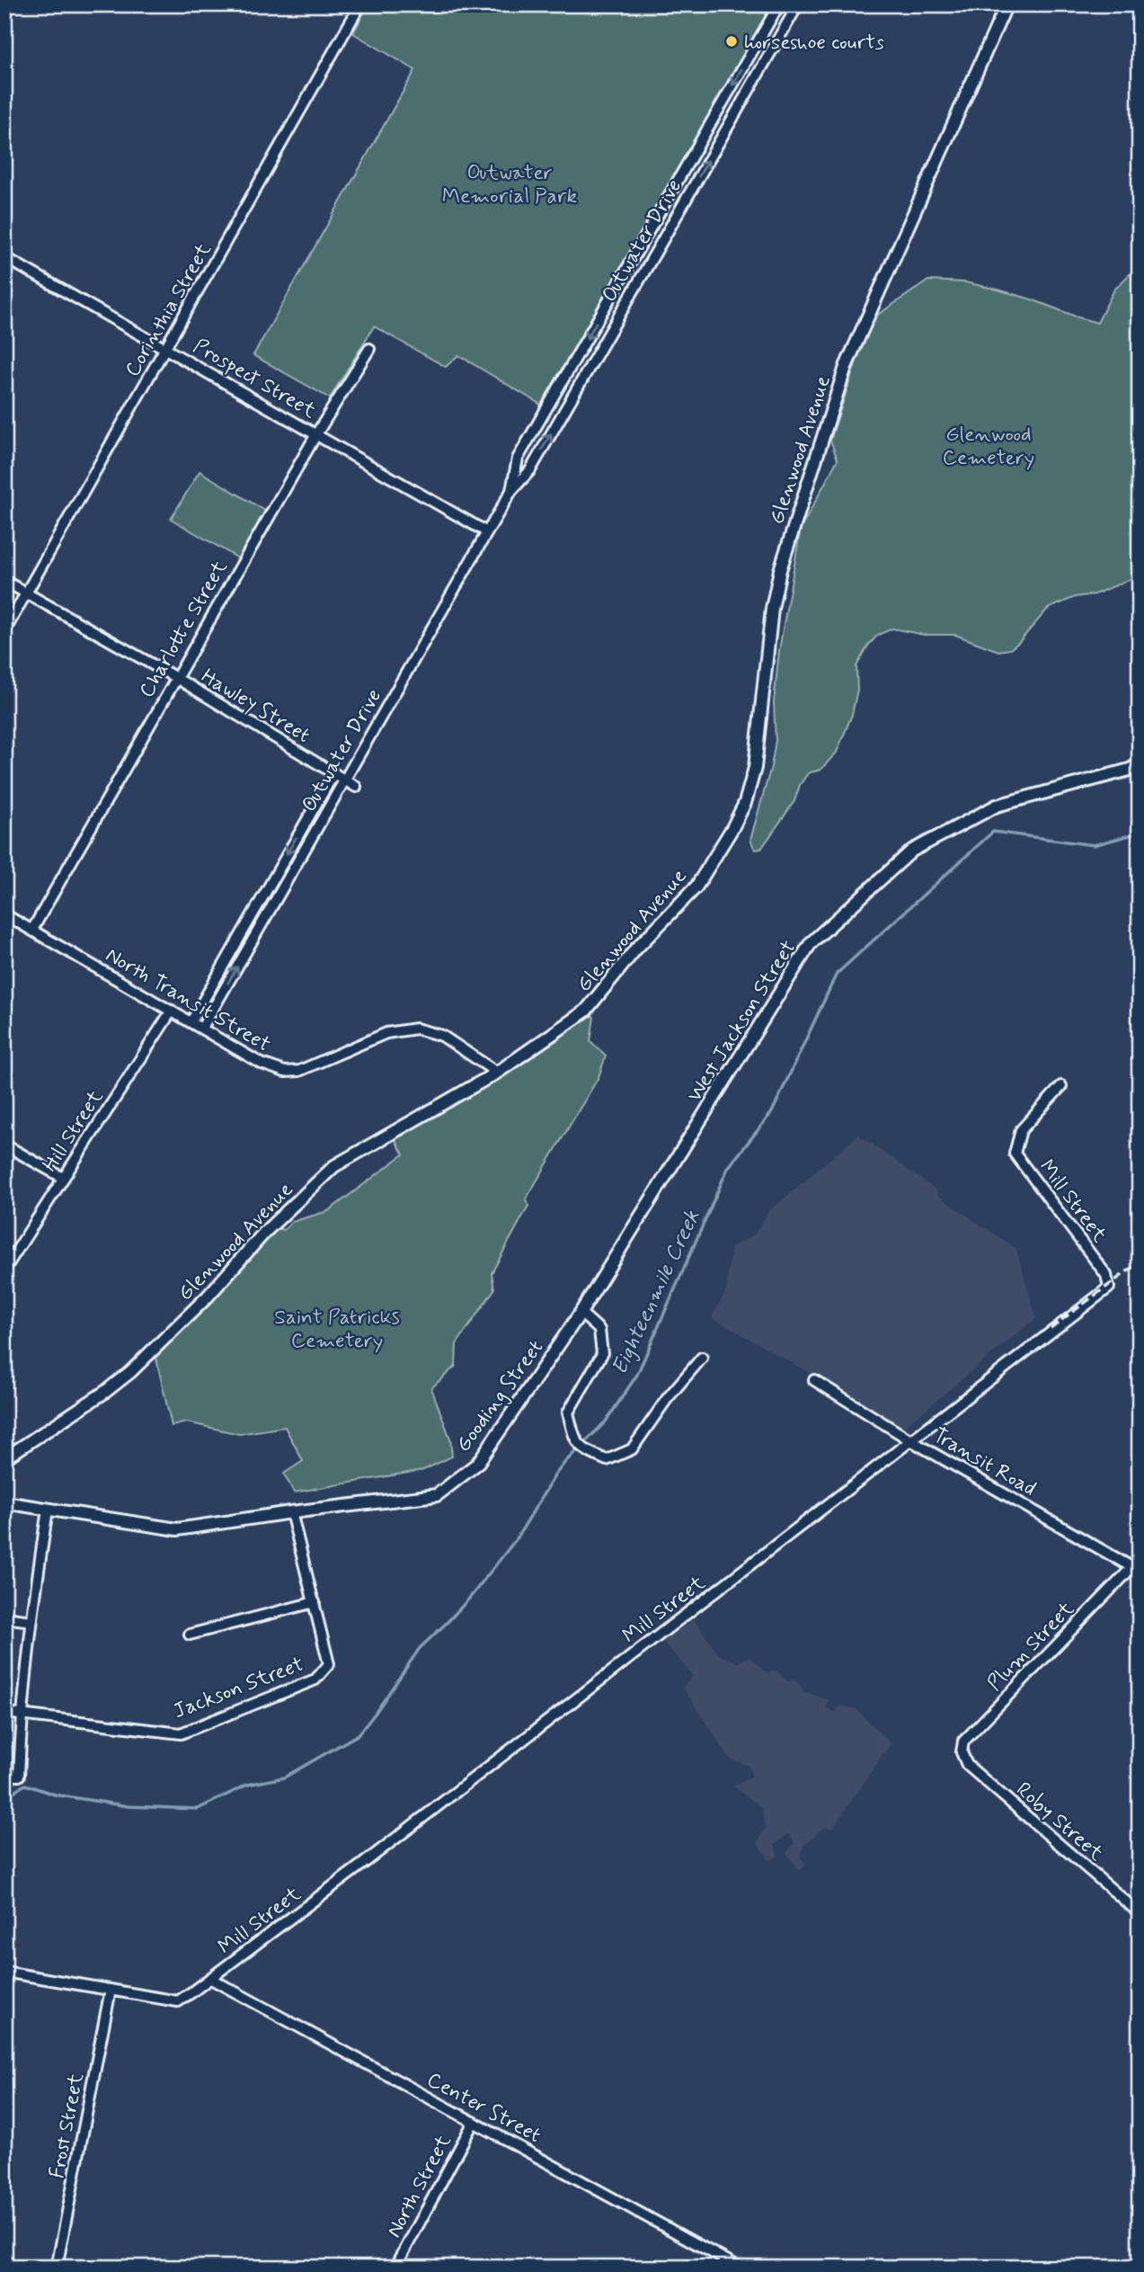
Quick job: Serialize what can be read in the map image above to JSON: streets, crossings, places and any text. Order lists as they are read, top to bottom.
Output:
{
  "streets": {
    "street": [
      "Outwater Drive",
      "Corinthia Street",
      "Prospect Street",
      "Glenwood Avenue",
      "Charlotte Street",
      "Hawley Street",
      "North Transit Street",
      "West Jackson Street",
      "Hill Street",
      "Mill Street",
      "Gooding Street",
      "Transit Road",
      "Plum Street",
      "Jackson Street",
      "Roby Street",
      "Center Street",
      "Frost Street",
      "North Street"
    ]
  },
  "crossings": [
    ["Outwater Drive", "Prospect Street"],
    ["Outwater Drive", "Hawley Street"],
    ["Outwater Drive", "North Transit Street"],
    ["Corinthia Street", "Prospect Street"],
    ["Corinthia Street", "Hawley Street"],
    ["Prospect Street", "Charlotte Street"],
    ["Glenwood Avenue", "North Transit Street"],
    ["Charlotte Street", "Hawley Street"],
    ["Charlotte Street", "North Transit Street"],
    ["North Transit Street", "Hill Street"],
    ["West Jackson Street", "Gooding Street"],
    ["Mill Street", "Transit Road"],
    ["Mill Street", "Center Street"],
    ["Mill Street", "Frost Street"],
    ["Transit Road", "Plum Street"],
    ["Plum Street", "Roby Street"],
    ["Center Street", "North Street"]
  ],
  "water": ["Eighteenmile Creek"],
  "parks": ["Outwater Memorial Park", "Glenwood Cemetery", "Saint Patricks Cemetery"],
  "places": ["horseshoe courts"]
}
